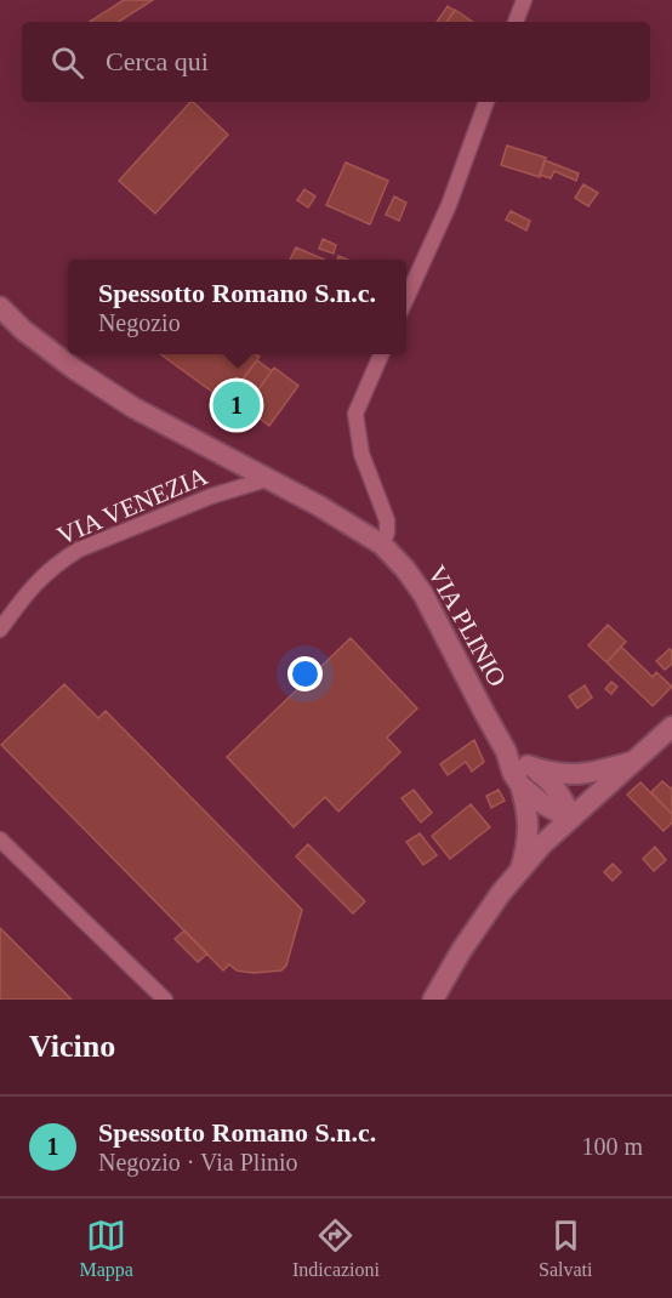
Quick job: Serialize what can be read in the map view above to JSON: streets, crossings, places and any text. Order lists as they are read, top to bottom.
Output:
{
  "streets": {
    "street": ["VIA VENEZIA", "VIA PLINIO"]
  },
  "crossings": [
    ["VIA VENEZIA", "VIA PLINIO"]
  ],
  "page": {
    "search": "Cerca qui",
    "popup": ["Spessotto Romano S.n.c.", "Negozio"],
    "pins": "1",
    "heading": "Vicino",
    "list": [
      {
        "mark": "1",
        "name": "Spessotto Romano S.n.c.",
        "note": "Negozio · Via Plinio",
        "value": "100 m"
      }
    ],
    "nav": ["Mappa", "Indicazioni", "Salvati"]
  }
}
